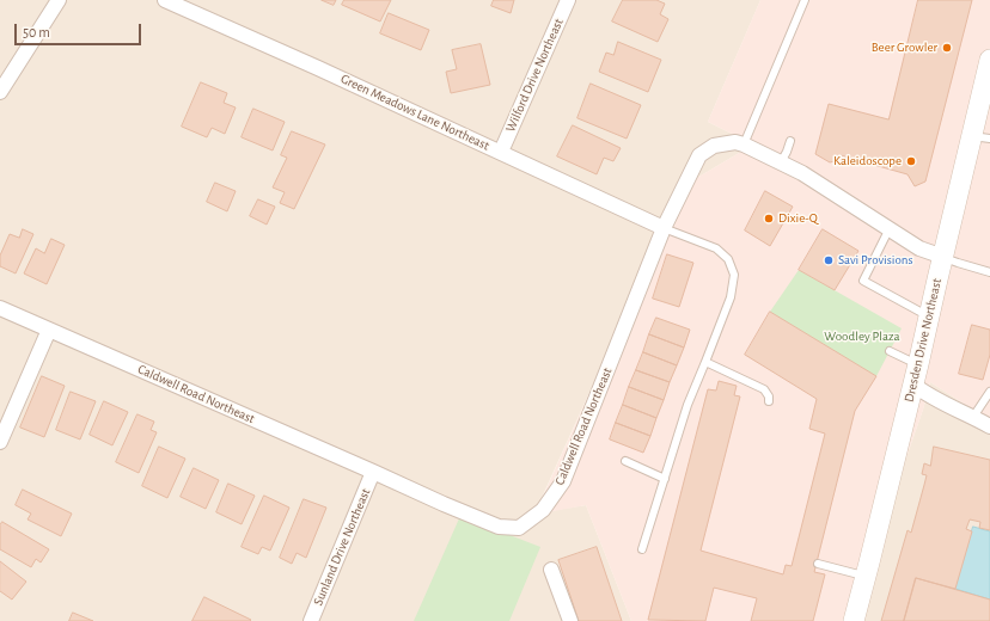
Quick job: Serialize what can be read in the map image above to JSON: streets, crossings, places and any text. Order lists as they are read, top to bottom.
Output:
{
  "streets": {
    "street": [
      "Wilford Drive Northeast",
      "Green Meadows Lane Northeast",
      "Dresden Drive Northeast",
      "Caldwell Road Northeast",
      "Sunland Drive Northeast"
    ]
  },
  "crossings": [
    ["Wilford Drive Northeast", "Green Meadows Lane Northeast"],
    ["Green Meadows Lane Northeast", "Caldwell Road Northeast"],
    ["Dresden Drive Northeast", "Caldwell Road Northeast"],
    ["Caldwell Road Northeast", "Sunland Drive Northeast"]
  ],
  "parks": ["Woodley Plaza"],
  "places": [
    "Beer Growler",
    "Kaleidoscope",
    "Dixie-Q",
    "Savi Provisions"
  ],
  "scale_bar": "50 m"
}
